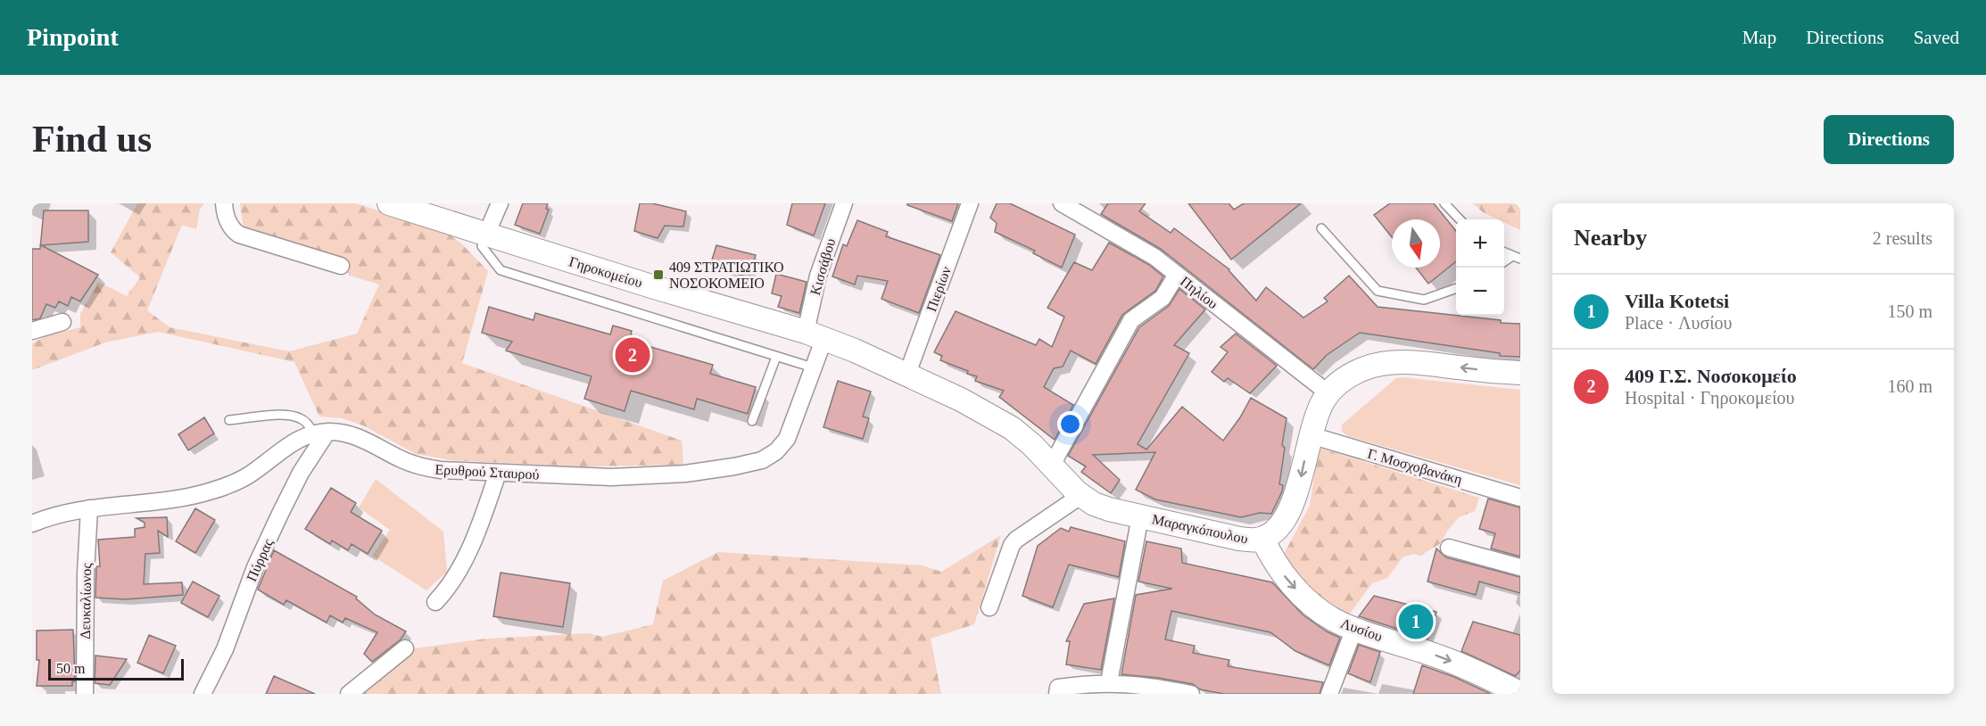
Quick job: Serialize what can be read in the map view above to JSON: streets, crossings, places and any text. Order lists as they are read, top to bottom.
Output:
{
  "streets": {
    "main road": ["Γηροκομείου", "Μαραγκόπουλου", "Λυσίου"],
    "street": [
      "Κισσάβου",
      "Πιερίων",
      "Πηλίου",
      "Γ. Μοσχοβανάκη",
      "Ερυθρού Σταυρού",
      "Πύρρας",
      "Δευκαλίωνος"
    ]
  },
  "crossings": [
    ["Κισσάβου", "Γηροκομείου"],
    ["Κισσάβου", "Ερυθρού Σταυρού"],
    ["Κισσάβου", "Μαραγκόπουλου"],
    ["Γηροκομείου", "Ερυθρού Σταυρού"],
    ["Γηροκομείου", "Μαραγκόπουλου"],
    ["Πιερίων", "Μαραγκόπουλου"],
    ["Πηλίου", "Μαραγκόπουλου"],
    ["Γ. Μοσχοβανάκη", "Μαραγκόπουλου"],
    ["Ερυθρού Σταυρού", "Μαραγκόπουλου"],
    ["Ερυθρού Σταυρού", "Πύρρας"],
    ["Μαραγκόπουλου", "Λυσίου"]
  ],
  "one_way": ["Λυσίου"],
  "places": {
    "transit": ["409 ΣΤΡΑΤΙΩΤΙΚΟ ΝΟΣΟΚΟΜΕΙΟ"]
  },
  "scale_bar": "50 m",
  "north": "bottom",
  "page": {
    "header": "Pinpoint",
    "nav": ["Map", "Directions", "Saved"],
    "buttons": "Directions",
    "title": "Find us",
    "heading": ["Nearby", "2 results"],
    "map_buttons": ["+", "−"],
    "list": [
      {
        "mark": "1",
        "name": "Villa Kotetsi",
        "note": "Place · Λυσίου",
        "value": "150 m"
      },
      {
        "mark": "2",
        "name": "409 Γ.Σ. Νοσοκομείο",
        "note": "Hospital · Γηροκομείου",
        "value": "160 m"
      }
    ],
    "pins": ["2", "1"],
    "scale": "50 m"
  }
}
